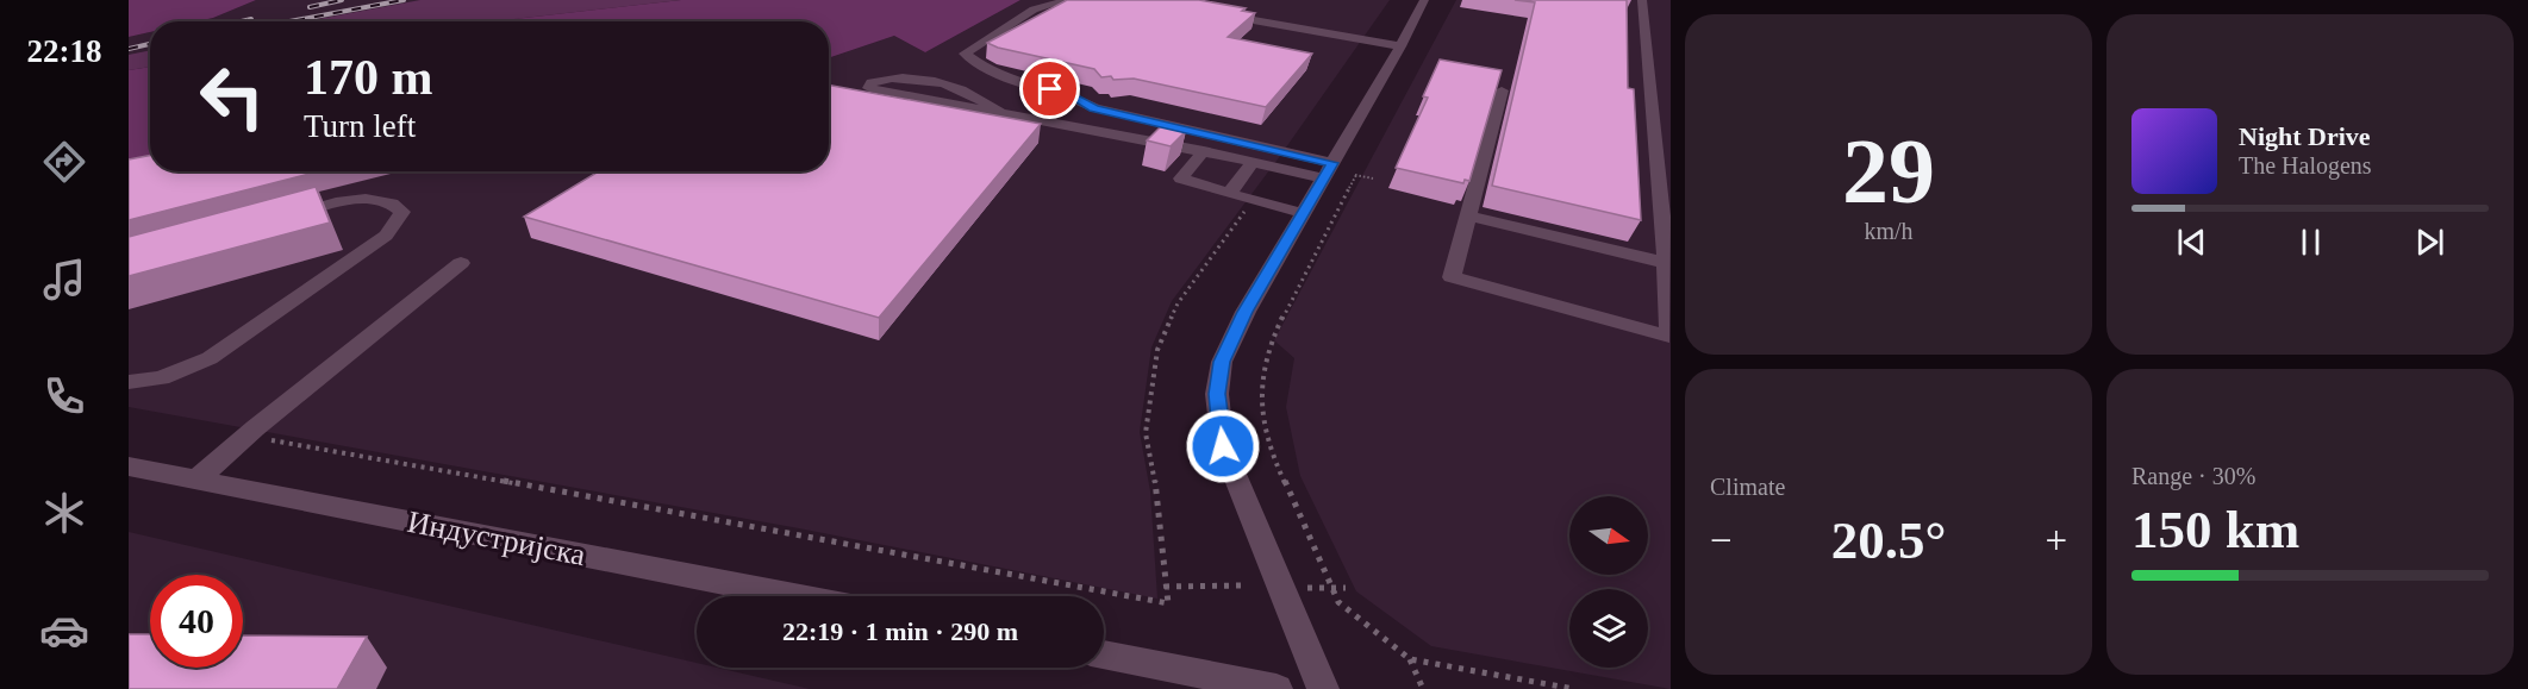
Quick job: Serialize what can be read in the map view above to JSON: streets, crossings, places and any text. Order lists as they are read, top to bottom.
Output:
{
  "streets": {
    "street": ["Индустријска"]
  },
  "north": "right",
  "page": {
    "tabs": "22:18",
    "tile": [
      ["29", "km/h"],
      "Climate",
      ["Range · 30%", "150 km"]
    ],
    "turn": ["170 m", "Turn left"],
    "song": ["Night Drive", "The Halogens"],
    "heat": ["−", "20.5°", "+"],
    "limit": "40",
    "trip": "22:19 · 1 min · 290 m"
  }
}
